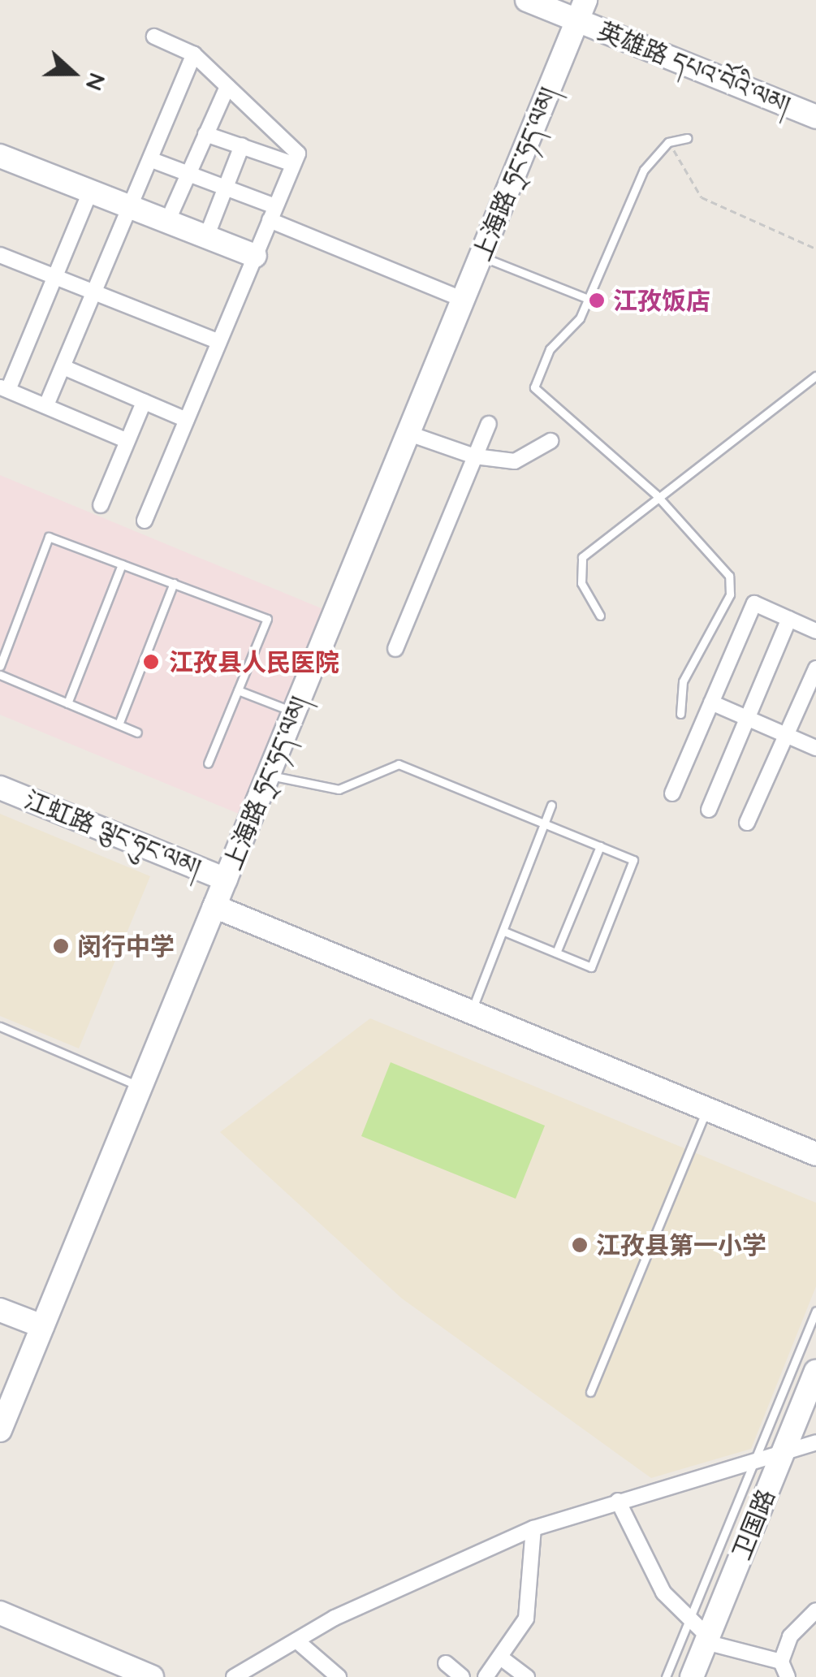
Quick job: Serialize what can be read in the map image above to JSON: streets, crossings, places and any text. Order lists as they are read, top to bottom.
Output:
{
  "streets": {
    "main road": [
      "英雄路 དཔའ་བོའི་ལམ།",
      "上海路 ཧྲང་ཧད་ལམ།",
      "江虹路 ལྕང་ཧུང་ལམ།",
      "卫国路"
    ]
  },
  "crossings": [
    ["英雄路 དཔའ་བོའི་ལམ།", "上海路 ཧྲང་ཧད་ལམ།"],
    ["上海路 ཧྲང་ཧད་ལམ།", "江虹路 ལྕང་ཧུང་ལམ།"]
  ],
  "places": [
    "江孜饭店",
    "江孜县人民医院",
    "闵行中学",
    "江孜县第一小学"
  ],
  "north": "right"
}
